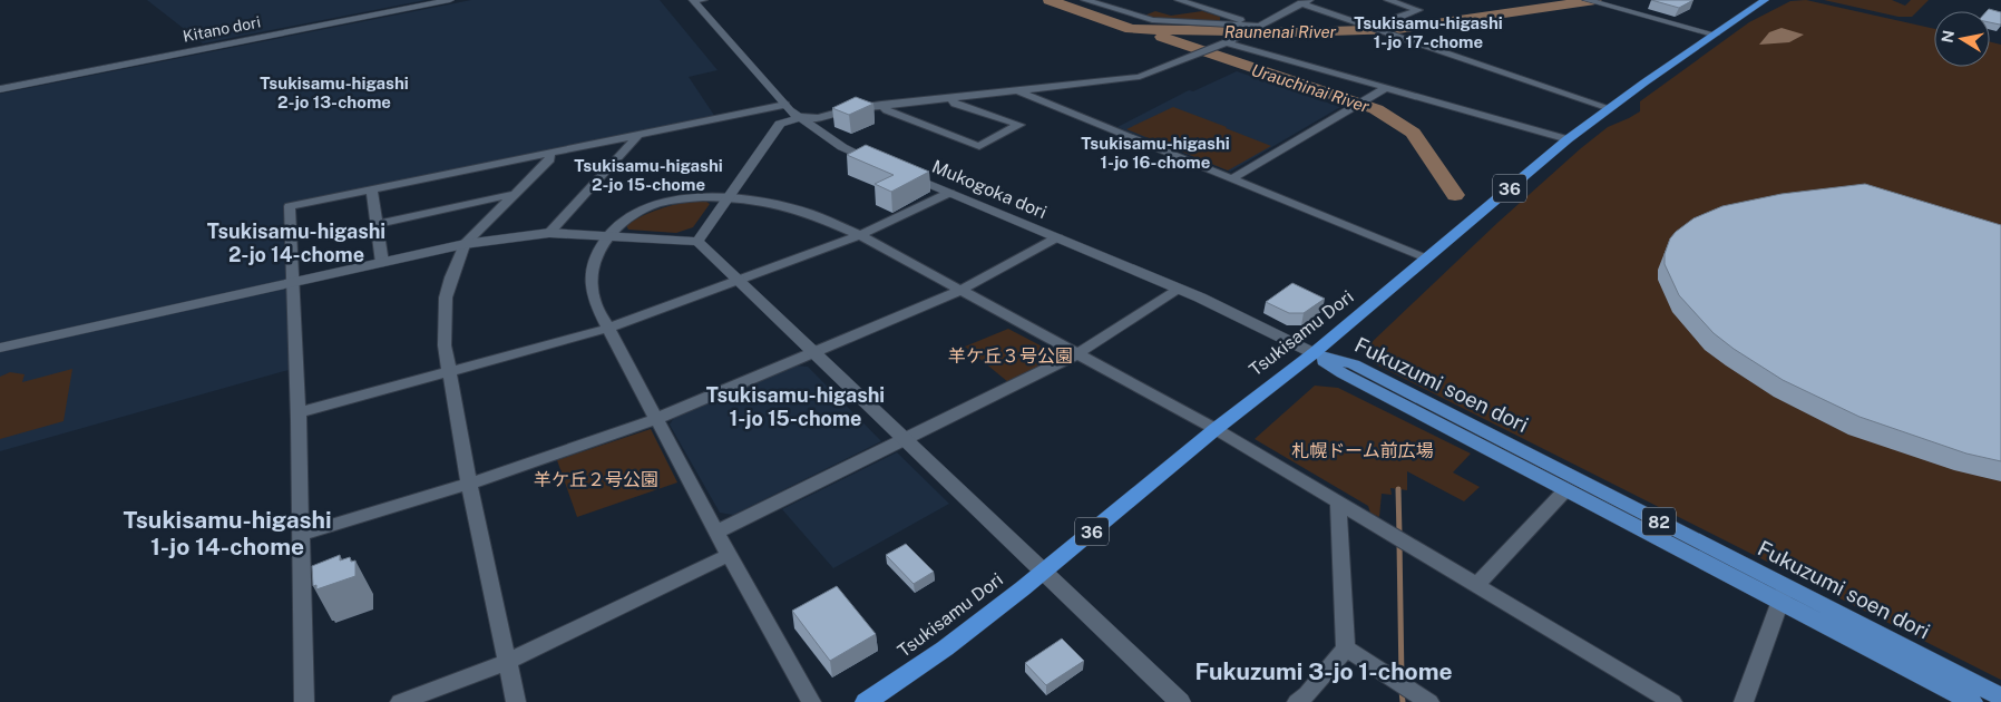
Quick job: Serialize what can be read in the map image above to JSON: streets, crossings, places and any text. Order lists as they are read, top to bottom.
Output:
{
  "streets": {
    "highway": ["36", "Tsukisamu Dori"],
    "main road": ["Fukuzumi soen dori", "82"],
    "street": ["Kitano dori", "Mukogoka dori"]
  },
  "crossings": [
    ["Mukogoka dori", "Tsukisamu Dori"],
    ["Mukogoka dori", "Fukuzumi soen dori"],
    ["Tsukisamu Dori", "Fukuzumi soen dori"]
  ],
  "districts": [
    "Tsukisamu-higashi 1-jo 17-chome",
    "Tsukisamu-higashi 2-jo 13-chome",
    "Tsukisamu-higashi 1-jo 16-chome",
    "Tsukisamu-higashi 2-jo 15-chome",
    "Tsukisamu-higashi 2-jo 14-chome",
    "Tsukisamu-higashi 1-jo 15-chome",
    "Tsukisamu-higashi 1-jo 14-chome",
    "Fukuzumi 3-jo 1-chome"
  ],
  "water": ["Raunenai River", "Urauchinai River"],
  "parks": ["羊ケ丘３号公園", "札幌ドーム前広場", "羊ケ丘２号公園"],
  "north": "left"
}
